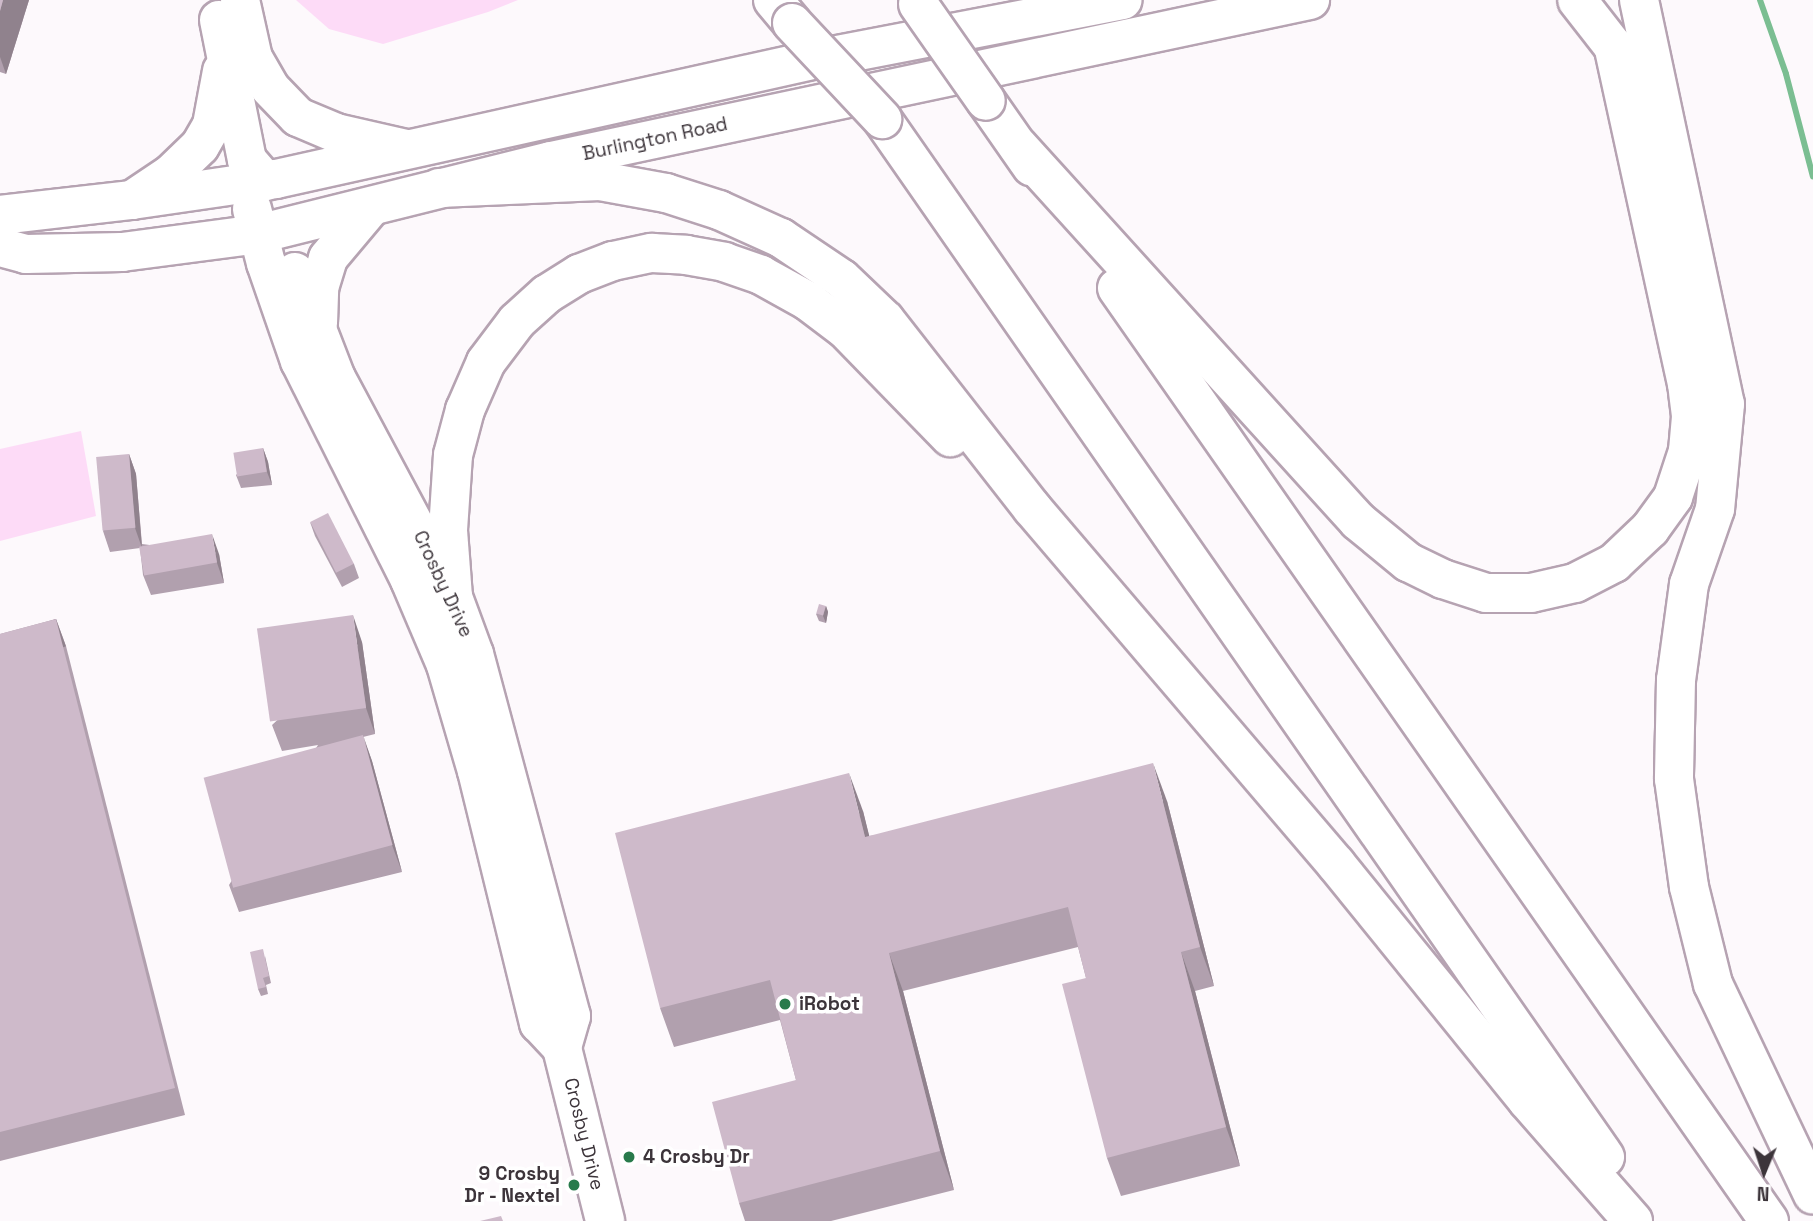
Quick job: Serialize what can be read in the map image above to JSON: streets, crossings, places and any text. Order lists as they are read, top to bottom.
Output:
{
  "streets": {
    "main road": ["Burlington Road", "Crosby Drive"]
  },
  "crossings": [
    ["Burlington Road", "Crosby Drive"]
  ],
  "places": ["iRobot", "4 Crosby Dr", "9 Crosby Dr - Nextel"],
  "north": "bottom"
}
